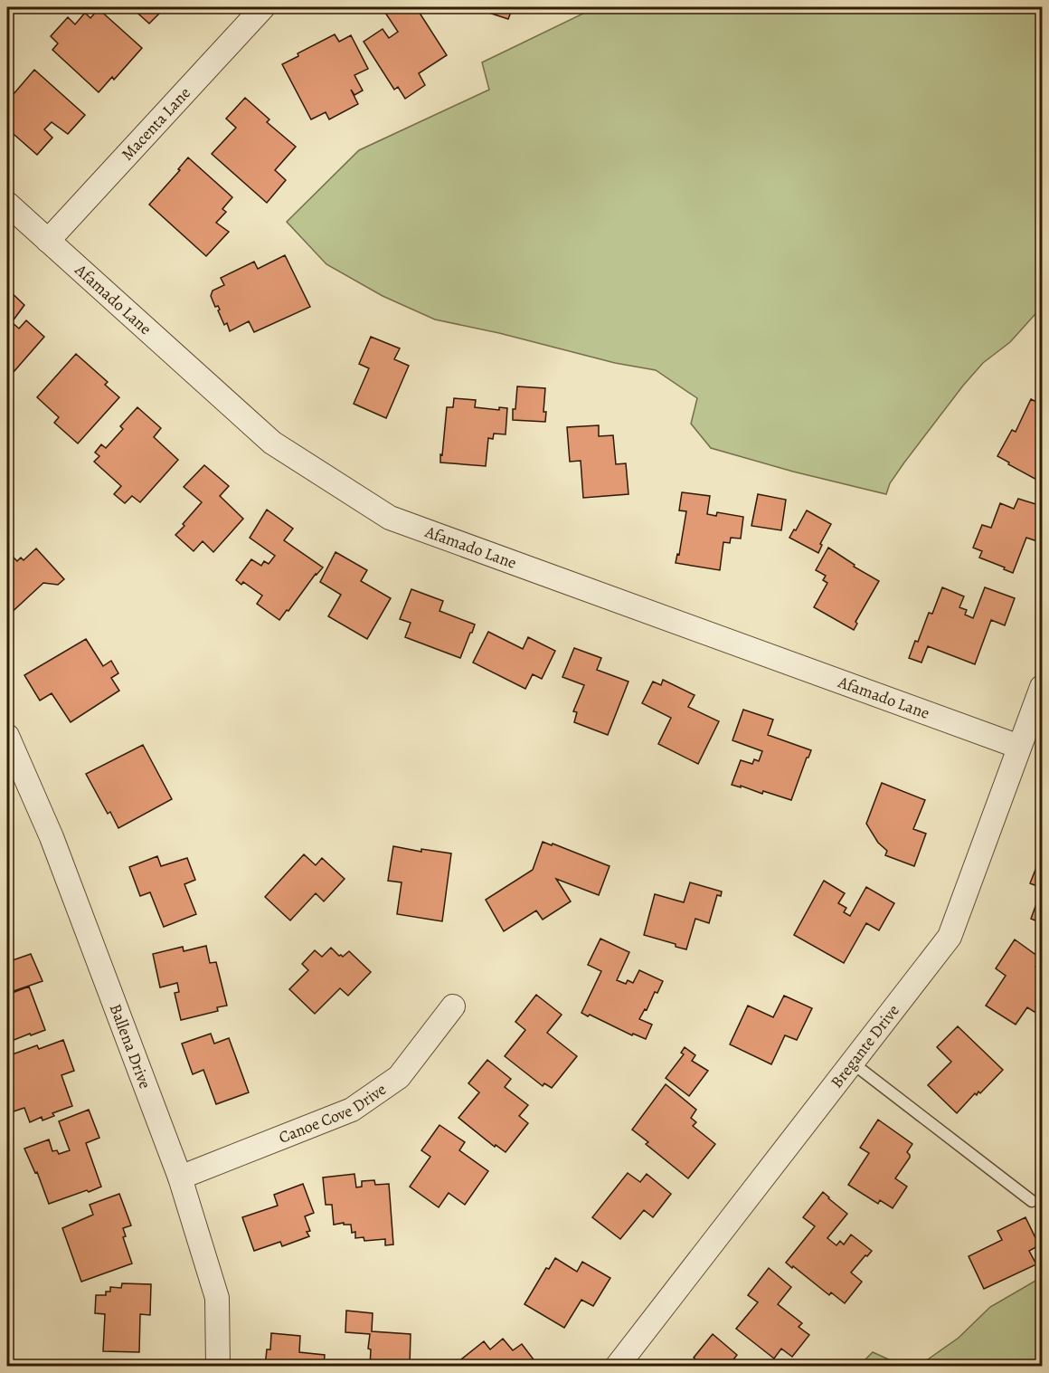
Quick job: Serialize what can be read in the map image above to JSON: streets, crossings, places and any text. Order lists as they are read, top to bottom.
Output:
{
  "streets": {
    "street": [
      "Macenta Lane",
      "Afamado Lane",
      "Ballena Drive",
      "Bregante Drive",
      "Canoe Cove Drive"
    ]
  },
  "crossings": [
    ["Macenta Lane", "Afamado Lane"],
    ["Afamado Lane", "Bregante Drive"],
    ["Ballena Drive", "Canoe Cove Drive"]
  ]
}
